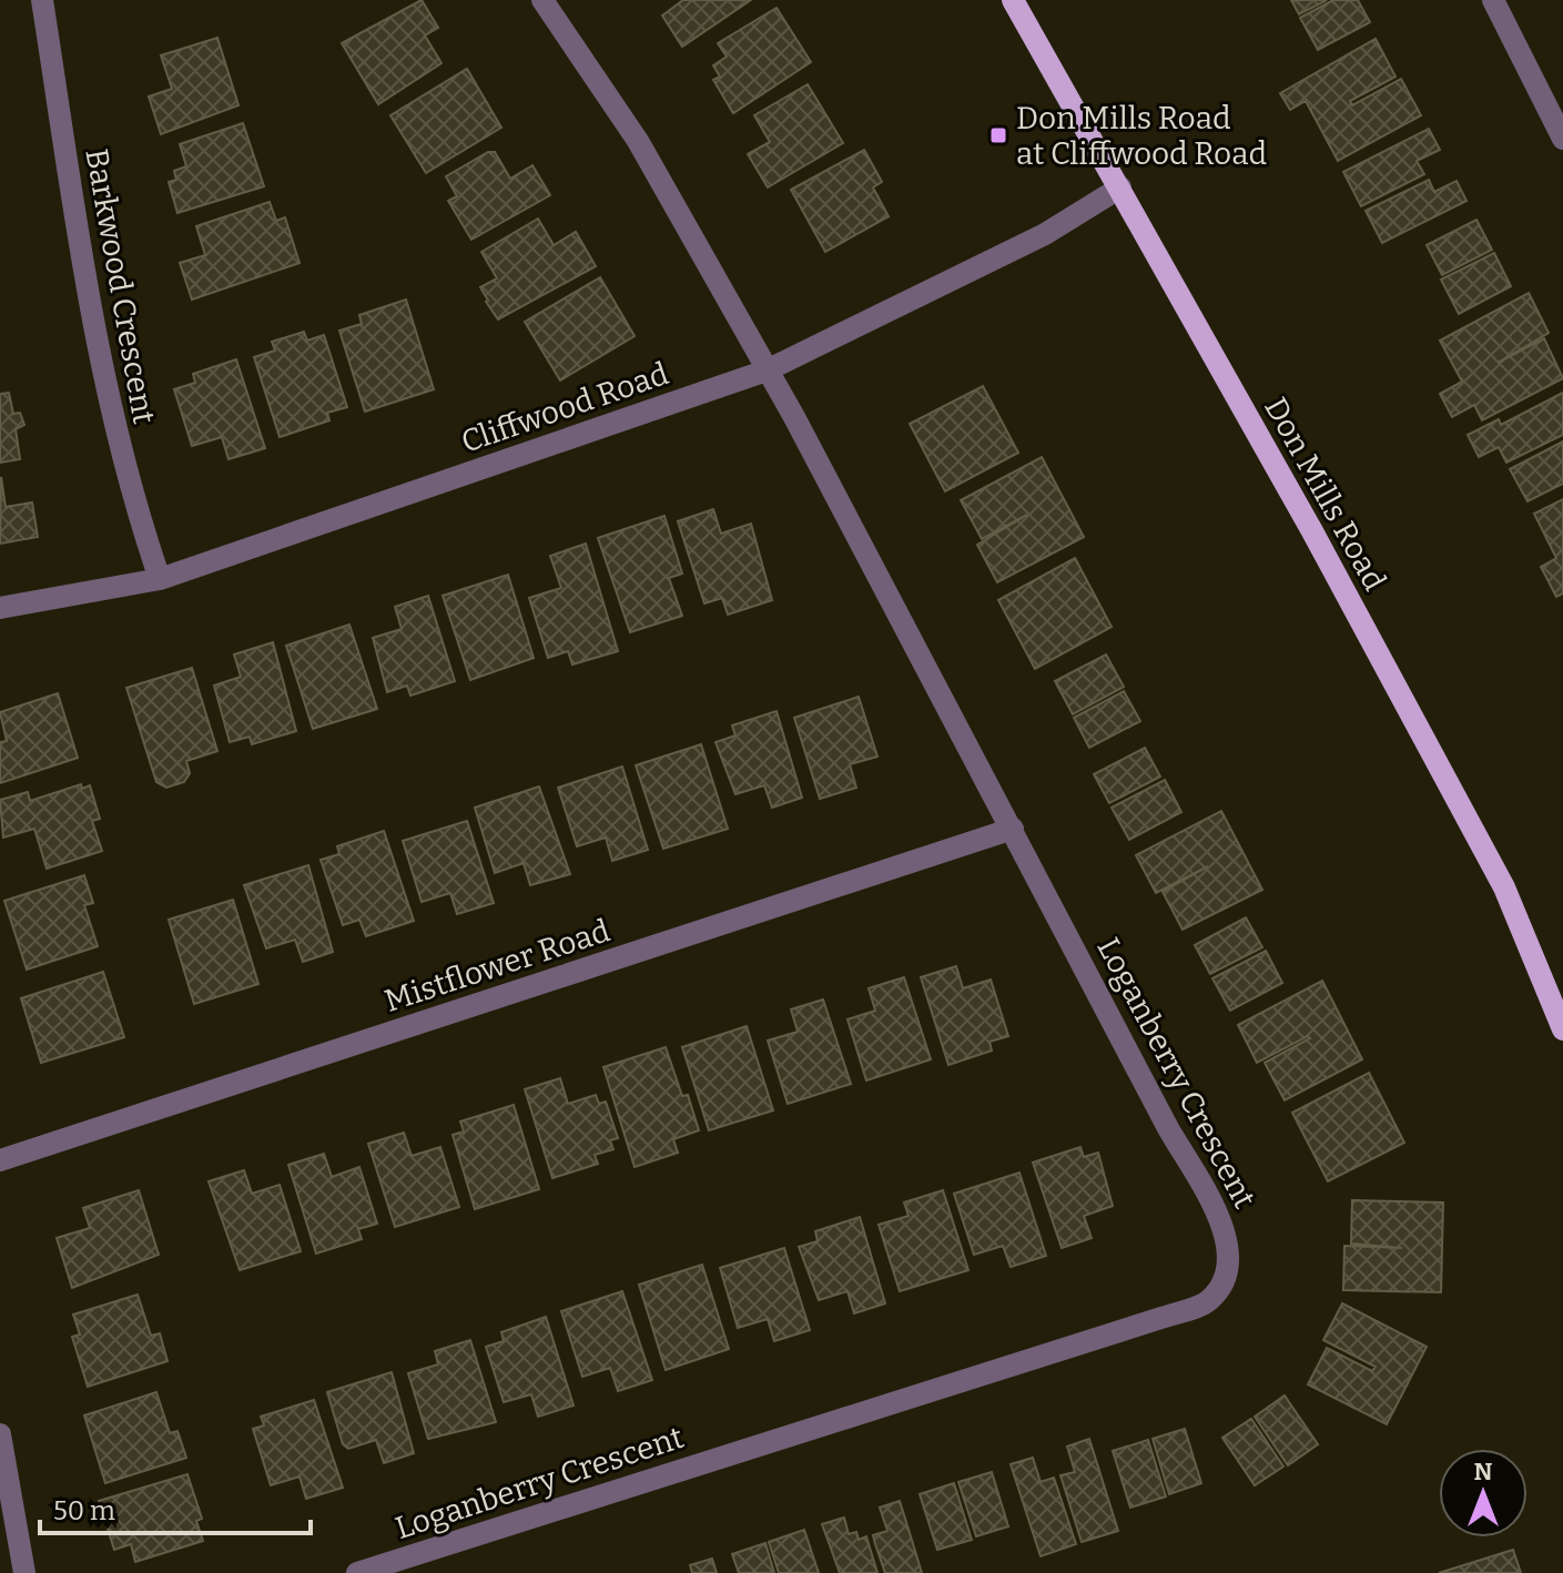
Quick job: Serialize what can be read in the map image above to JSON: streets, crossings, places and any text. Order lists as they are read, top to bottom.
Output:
{
  "streets": {
    "main road": ["Don Mills Road"],
    "street": [
      "Barkwood Crescent",
      "Cliffwood Road",
      "Mistflower Road",
      "Loganberry Crescent"
    ]
  },
  "crossings": [
    ["Barkwood Crescent", "Cliffwood Road"],
    ["Cliffwood Road", "Don Mills Road"],
    ["Cliffwood Road", "Loganberry Crescent"],
    ["Mistflower Road", "Loganberry Crescent"]
  ],
  "places": {
    "transit": ["Don Mills Road at Cliffwood Road"]
  },
  "scale_bar": "50 m",
  "north": "top"
}
